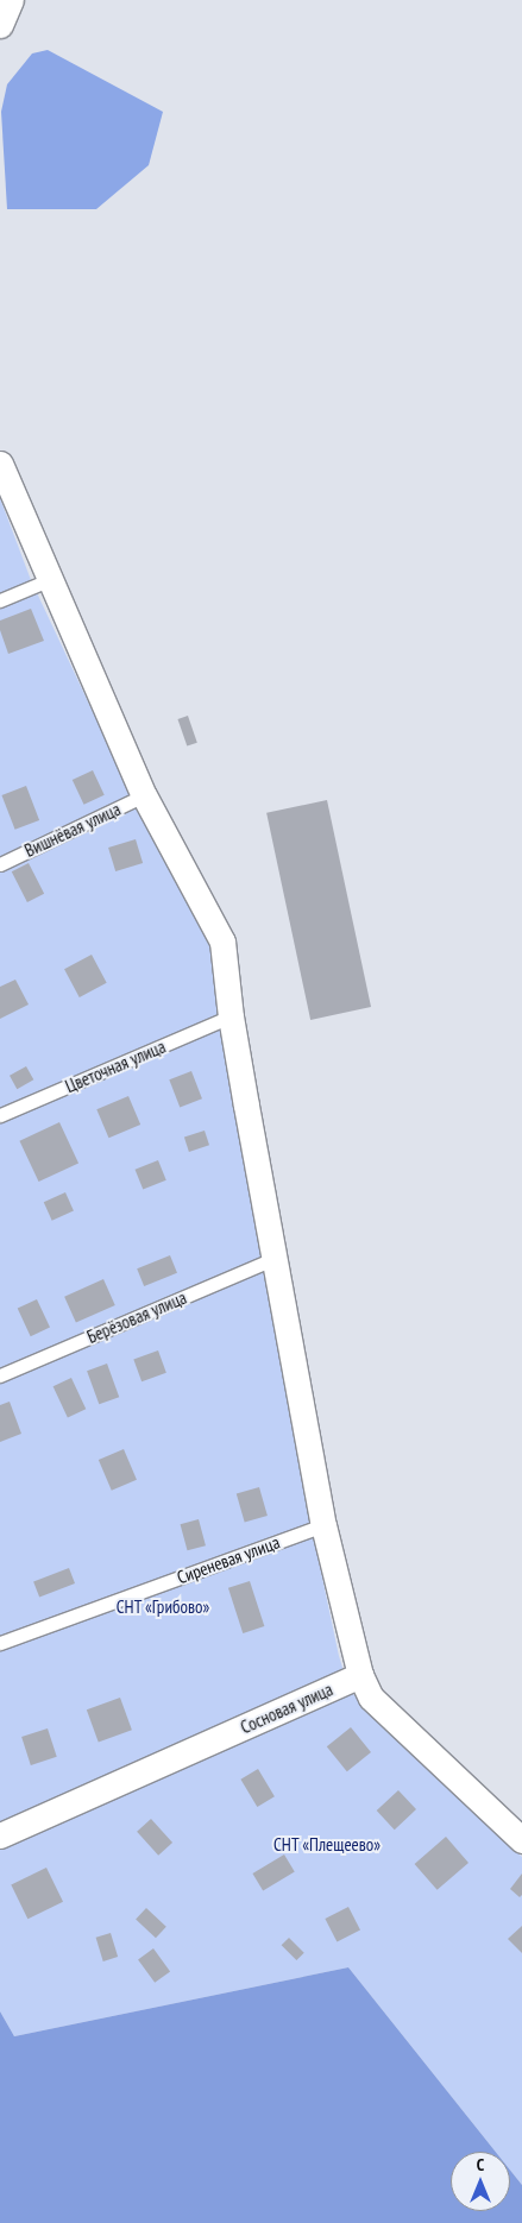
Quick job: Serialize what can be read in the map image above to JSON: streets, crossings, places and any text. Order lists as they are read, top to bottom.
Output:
{
  "streets": {
    "street": ["Сосновая улица"],
    "lane": [
      "Вишнёвая улица",
      "Цветочная улица",
      "Берёзовая улица",
      "Сиреневая улица"
    ]
  },
  "parks": ["СНТ «Грибово»", "СНТ «Плещеево»"],
  "north": "top"
}
